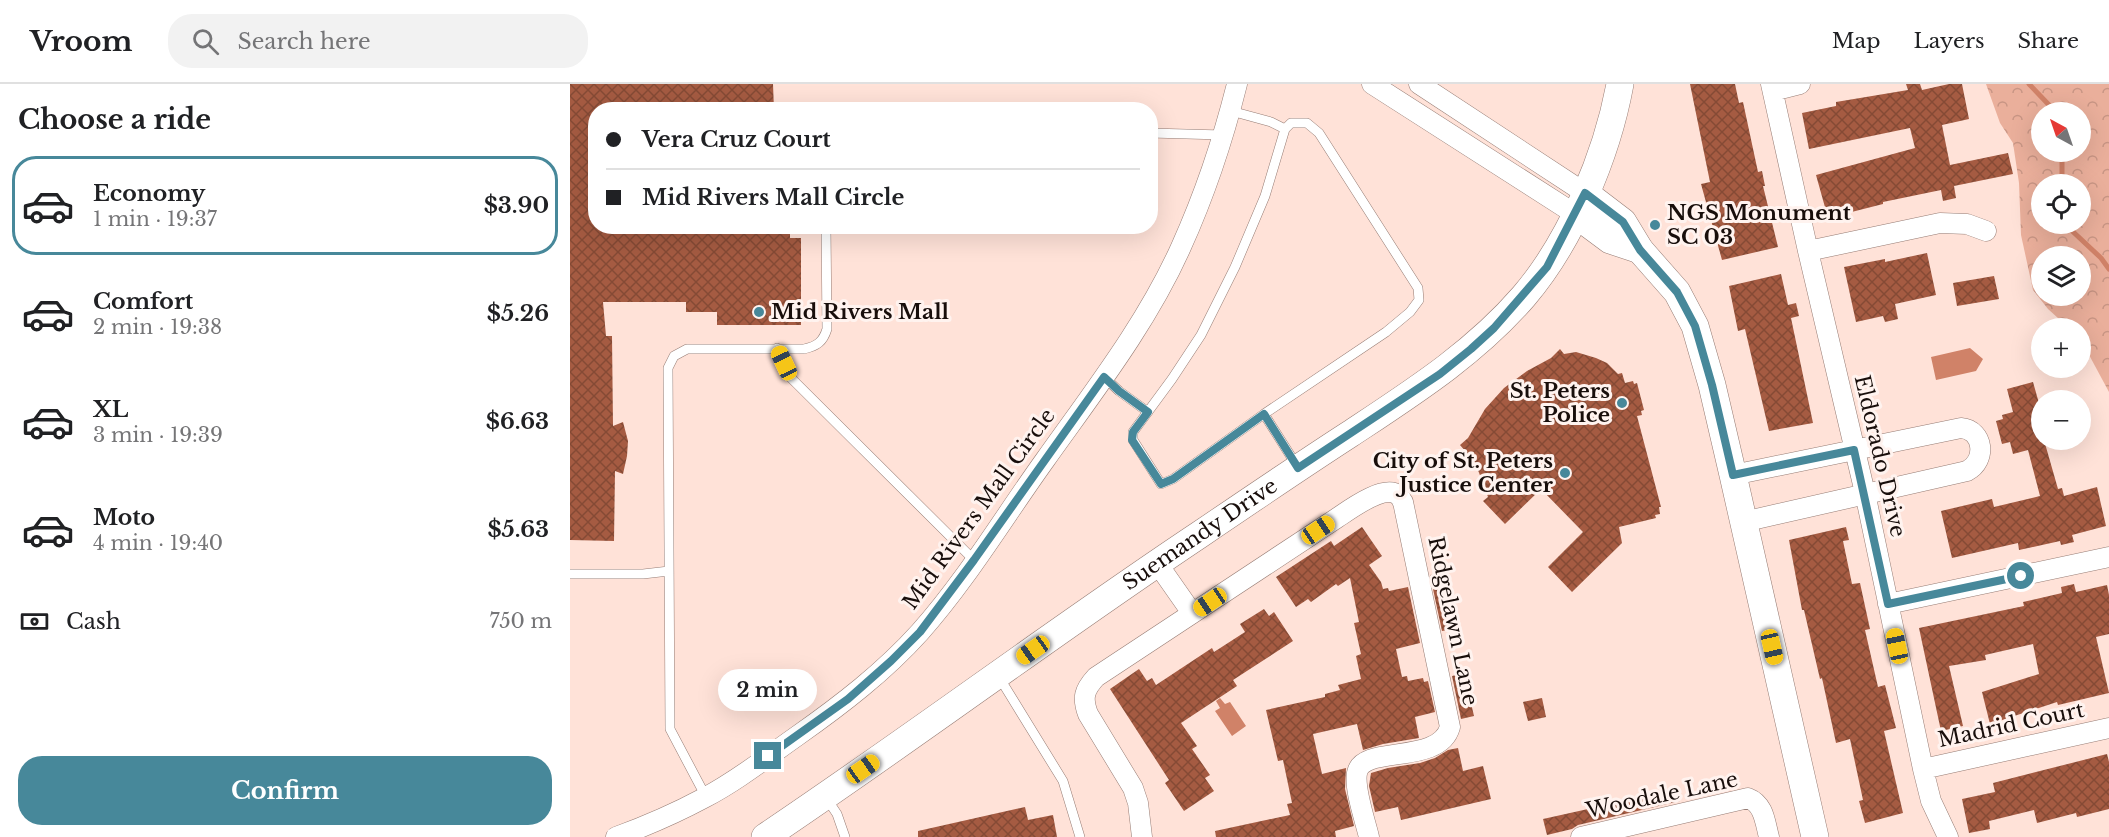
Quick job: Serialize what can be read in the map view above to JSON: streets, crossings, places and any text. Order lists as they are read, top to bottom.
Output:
{
  "streets": {
    "street": [
      "Eldorado Drive",
      "Mid Rivers Mall Circle",
      "Suemandy Drive",
      "Ridgelawn Lane",
      "Madrid Court",
      "Woodale Lane"
    ]
  },
  "crossings": [
    ["Eldorado Drive", "Madrid Court"]
  ],
  "places": [
    "NGS Monument SC 03",
    "Mid Rivers Mall",
    "St. Peters Police",
    "City of St. Peters Justice Center"
  ],
  "north": "top left",
  "page": {
    "header": "Vroom",
    "search": "Search here",
    "nav": ["Map", "Layers", "Share"],
    "heading": "Choose a ride",
    "map_buttons": ["+", "−"],
    "banner": ["Vera Cruz Court", "Mid Rivers Mall Circle"],
    "list": [
      {
        "name": "Economy",
        "note": "1 min · 19:37",
        "value": "$3.90"
      },
      {
        "name": "Comfort",
        "note": "2 min · 19:38",
        "value": "$5.26"
      },
      {
        "name": "XL",
        "note": "3 min · 19:39",
        "value": "$6.63"
      },
      {
        "name": "Moto",
        "note": "4 min · 19:40",
        "value": "$5.63"
      }
    ],
    "pay": ["Cash", "750 m"],
    "bubble": "2 min",
    "buttons": "Confirm"
  }
}
